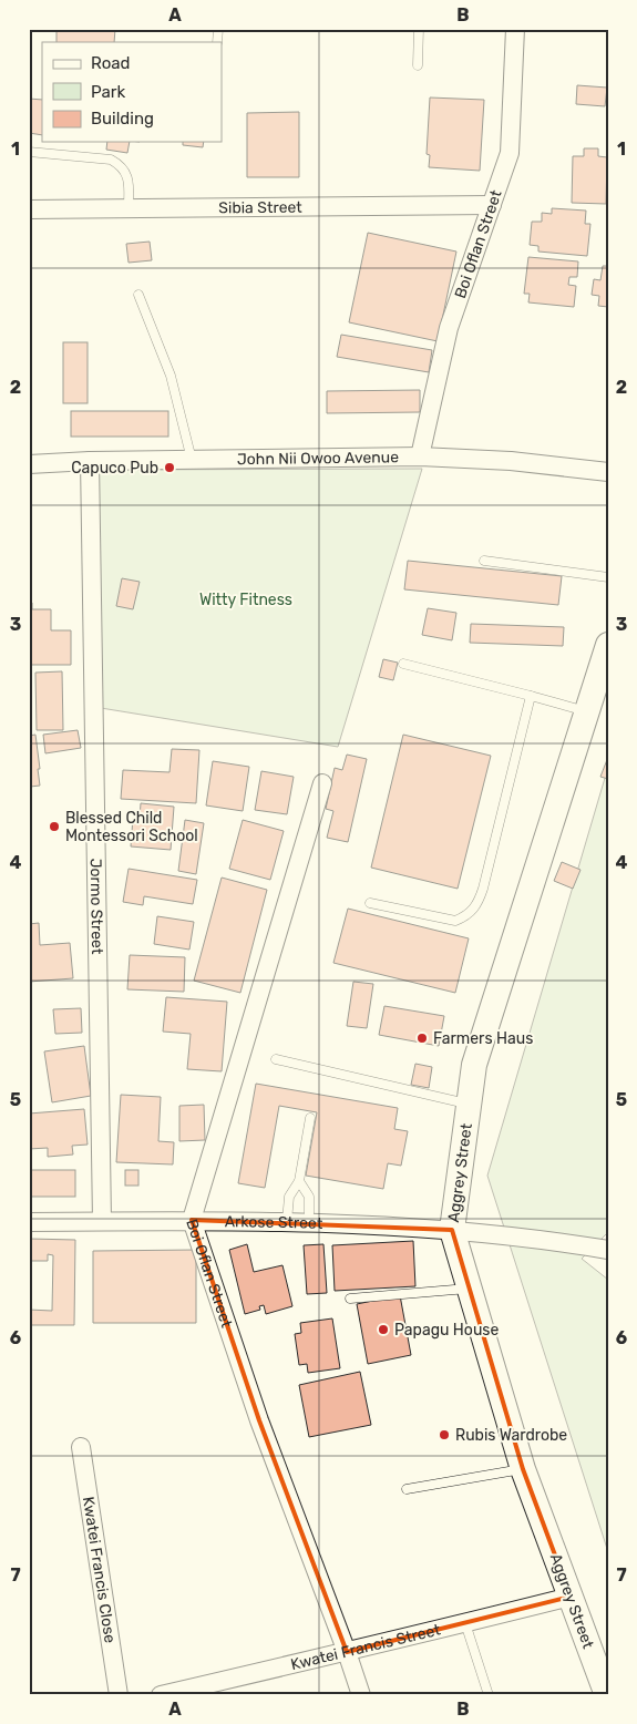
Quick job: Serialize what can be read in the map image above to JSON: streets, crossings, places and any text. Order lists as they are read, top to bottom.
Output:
{
  "streets": {
    "main road": ["Aggrey Street"],
    "street": [
      "Sibia Street",
      "Boi Oflan Street",
      "John Nii Owoo Avenue",
      "Jormo Street",
      "Arkose Street",
      "Kwatei Francis Close",
      "Kwatei Francis Street"
    ]
  },
  "crossings": [
    ["Sibia Street", "Boi Oflan Street"],
    ["Boi Oflan Street", "John Nii Owoo Avenue"],
    ["Boi Oflan Street", "Arkose Street"],
    ["Boi Oflan Street", "Kwatei Francis Street"],
    ["John Nii Owoo Avenue", "Jormo Street"],
    ["Jormo Street", "Arkose Street"],
    ["Aggrey Street", "Arkose Street"],
    ["Aggrey Street", "Kwatei Francis Street"]
  ],
  "parks": ["Witty Fitness"],
  "places": [
    "Capuco Pub",
    "Blessed Child Montessori School",
    "Farmers Haus",
    "Papagu House",
    "Rubis Wardrobe"
  ],
  "legend": ["Road", "Park", "Building"],
  "grid": {
    "columns": ["A", "B"],
    "rows": [
      "1",
      "2",
      "3",
      "4",
      "5",
      "6",
      "7"
    ]
  }
}
